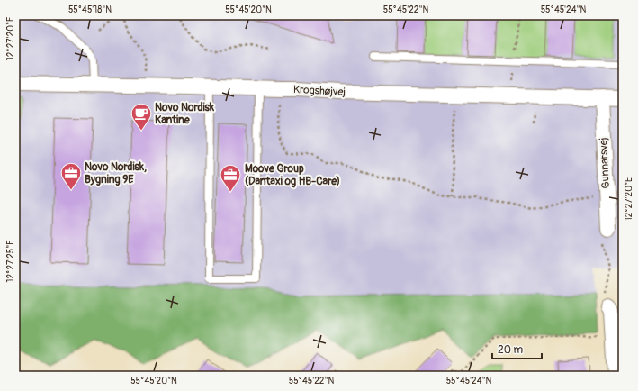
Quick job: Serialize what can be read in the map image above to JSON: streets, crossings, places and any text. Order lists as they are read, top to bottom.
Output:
{
  "streets": {
    "street": ["Krogshøjvej", "Gunnarsvej"]
  },
  "crossings": [
    ["Krogshøjvej", "Gunnarsvej"]
  ],
  "places": {
    "cafe": ["Novo Nordisk Kantine"],
    "office": ["Novo Nordisk, Bygning 9E", "Moove Group (Dantaxi og HB-Care)"]
  },
  "scale_bar": "20 m",
  "coordinates": [
    "55°45'18\"N",
    "55°45'20\"N",
    "55°45'22\"N",
    "55°45'24\"N",
    "12°27'20\"E",
    "12°27'25\"E"
  ]
}
